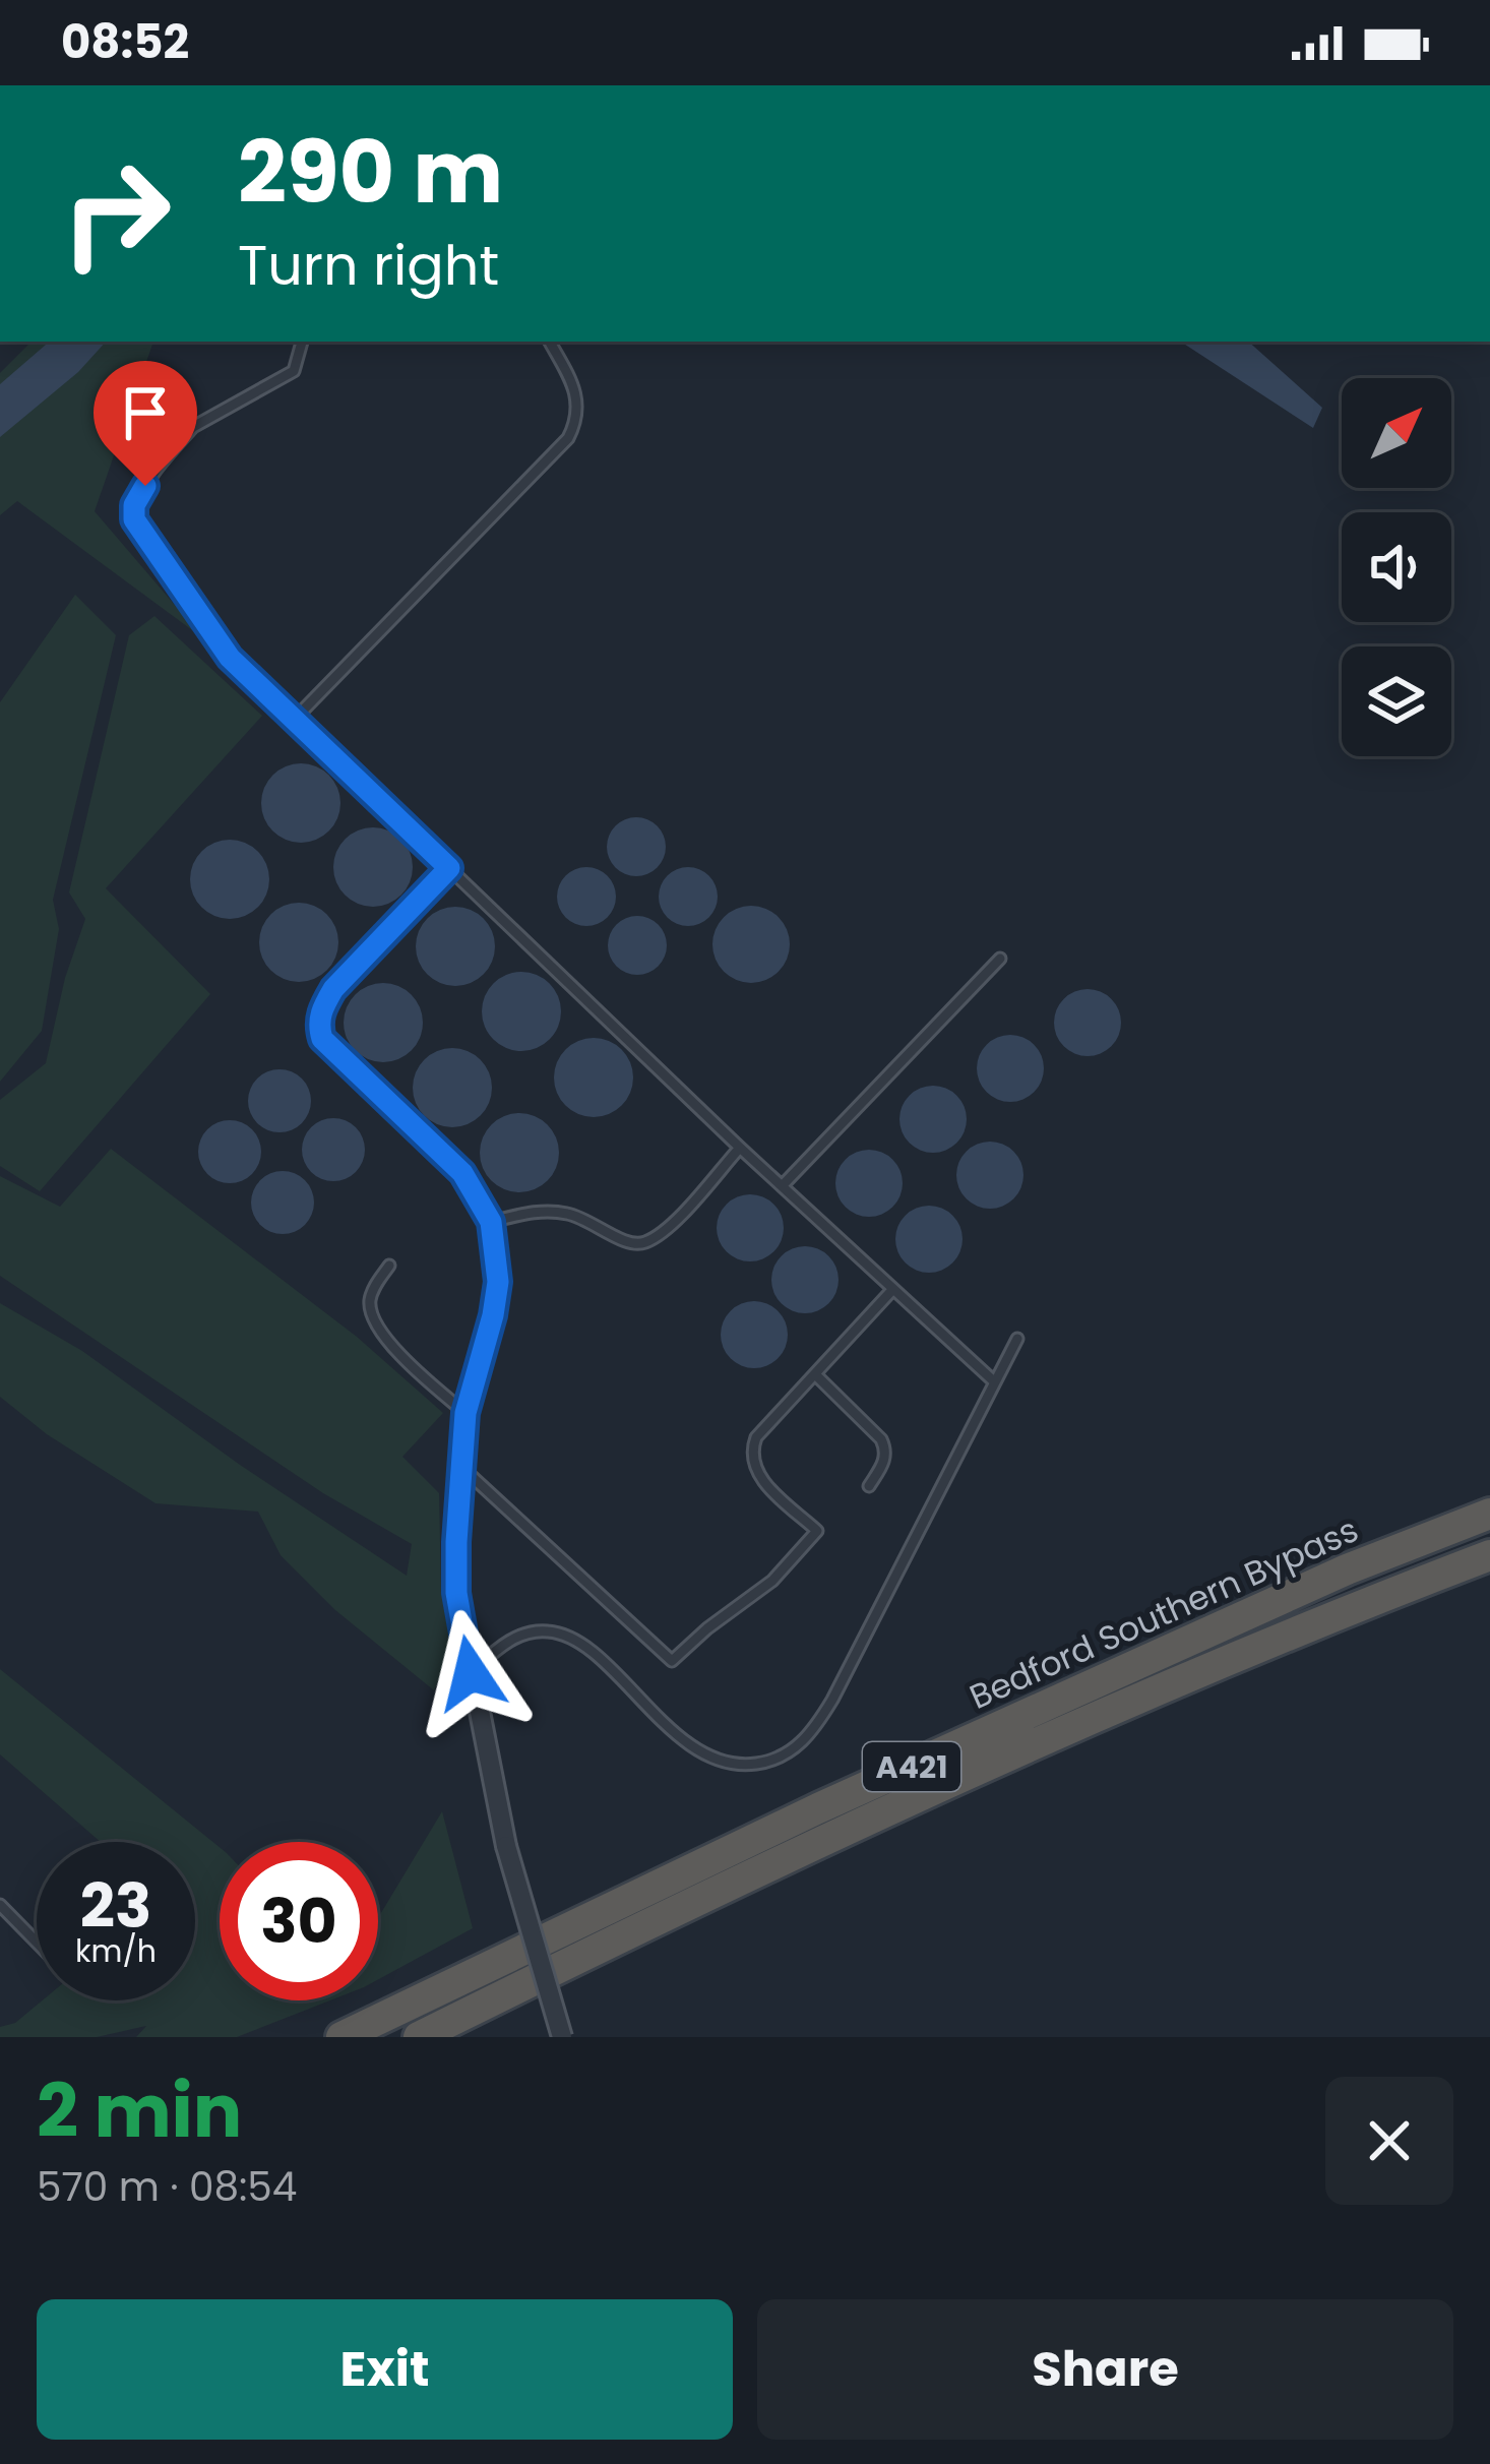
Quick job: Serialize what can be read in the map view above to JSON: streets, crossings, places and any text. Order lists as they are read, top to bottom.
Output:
{
  "streets": {
    "highway": ["Bedford Southern Bypass", "A421"]
  },
  "north": "top right",
  "page": {
    "status": "08:52",
    "turn": ["290 m", "Turn right"],
    "speed": "23 km/h",
    "limit": "30",
    "heading": ["2 min", "570 m · 08:54"],
    "buttons": ["Exit", "Share"]
  }
}
